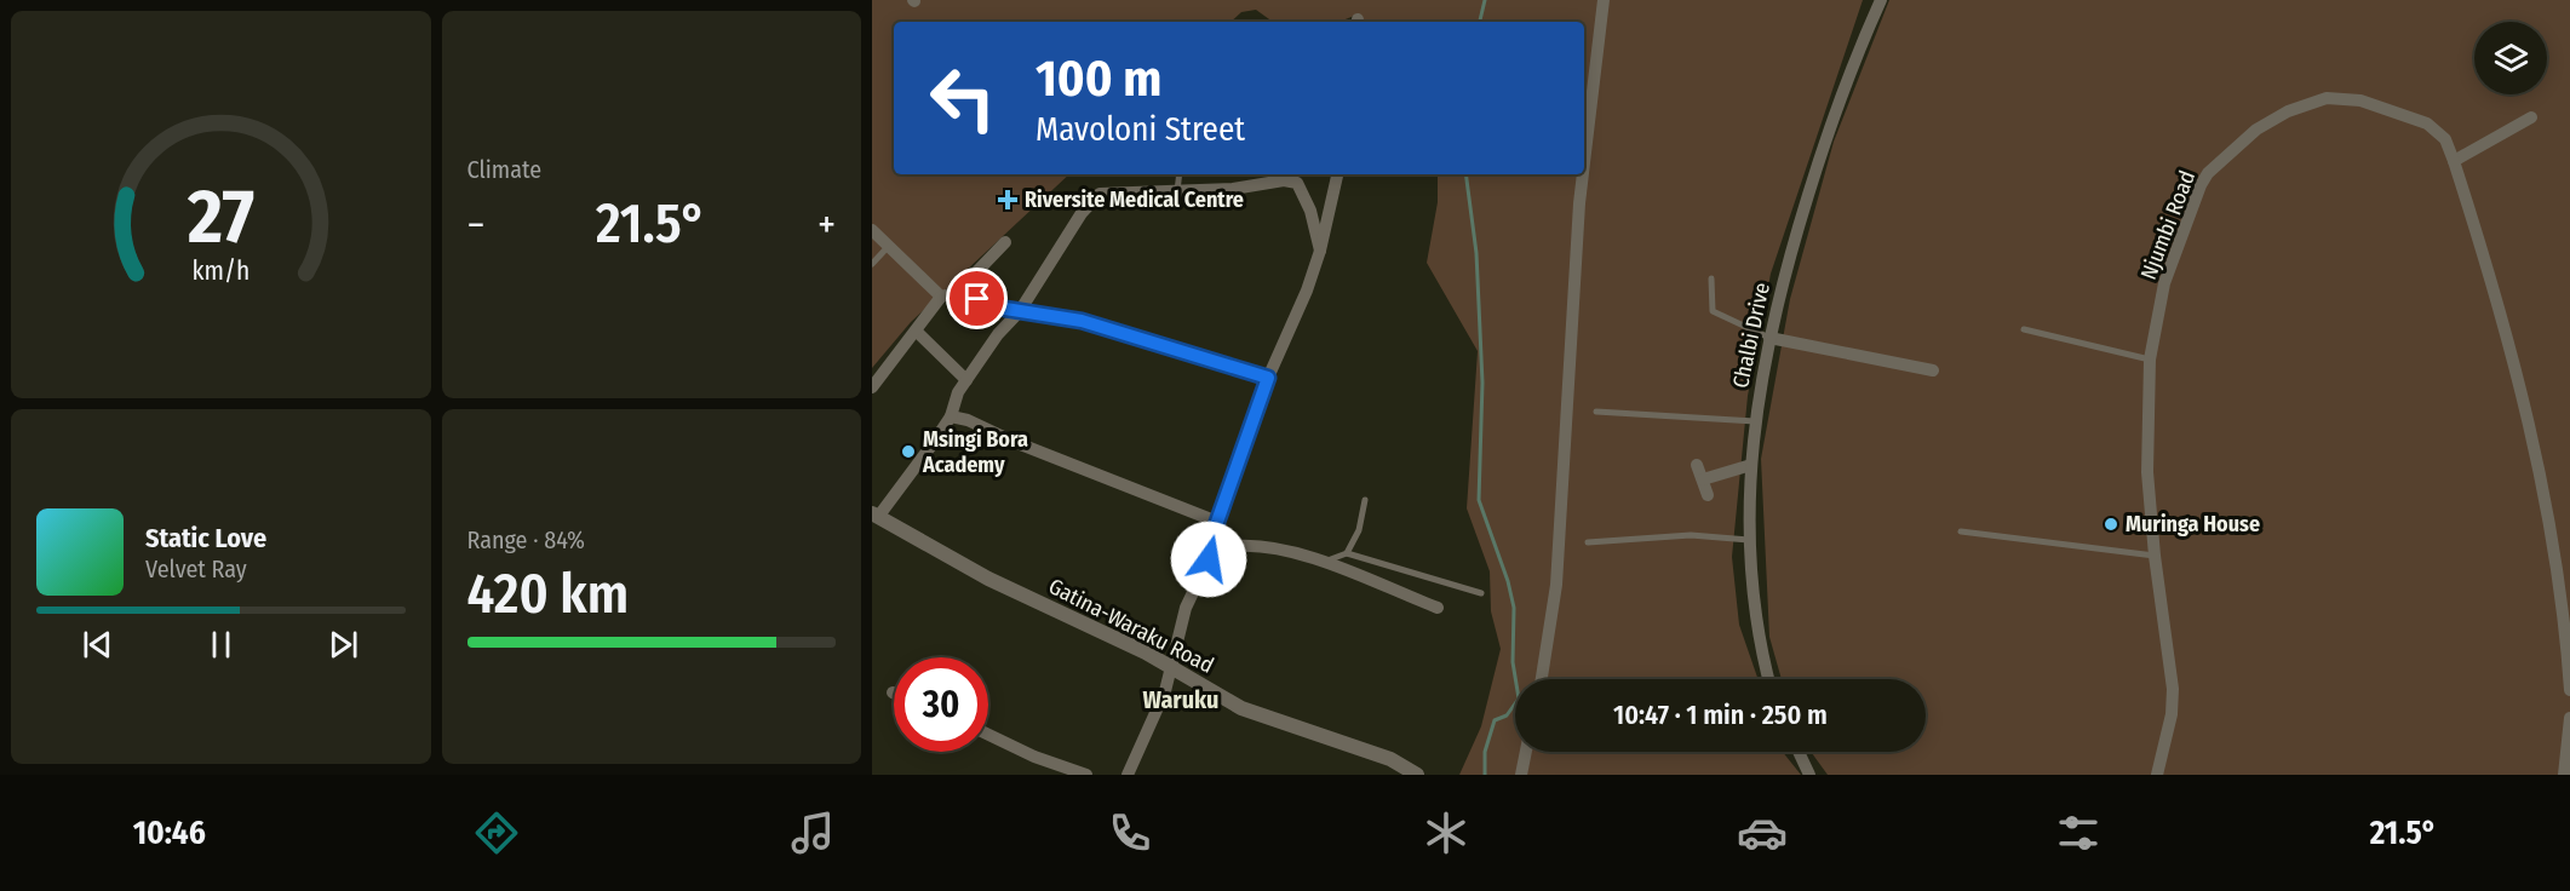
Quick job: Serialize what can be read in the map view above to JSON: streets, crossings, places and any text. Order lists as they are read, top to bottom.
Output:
{
  "streets": {
    "street": ["Njumbi Road", "Chalbi Drive", "Gatina-Waraku Road"]
  },
  "districts": ["Waruku"],
  "places": {
    "health": ["Riversite Medical Centre"],
    "other": ["Msingi Bora Academy", "Muringa House"]
  },
  "page": {
    "tile": [
      "Climate",
      ["Range · 84%", "420 km"]
    ],
    "turn": ["100 m", "Mavoloni Street"],
    "heat": ["−", "21.5°", "+"],
    "song": ["Static Love", "Velvet Ray"],
    "limit": "30",
    "trip": "10:47 · 1 min · 250 m",
    "tabs": ["10:46", "21.5°"],
    "gauge": ["27", "km/h"]
  }
}
